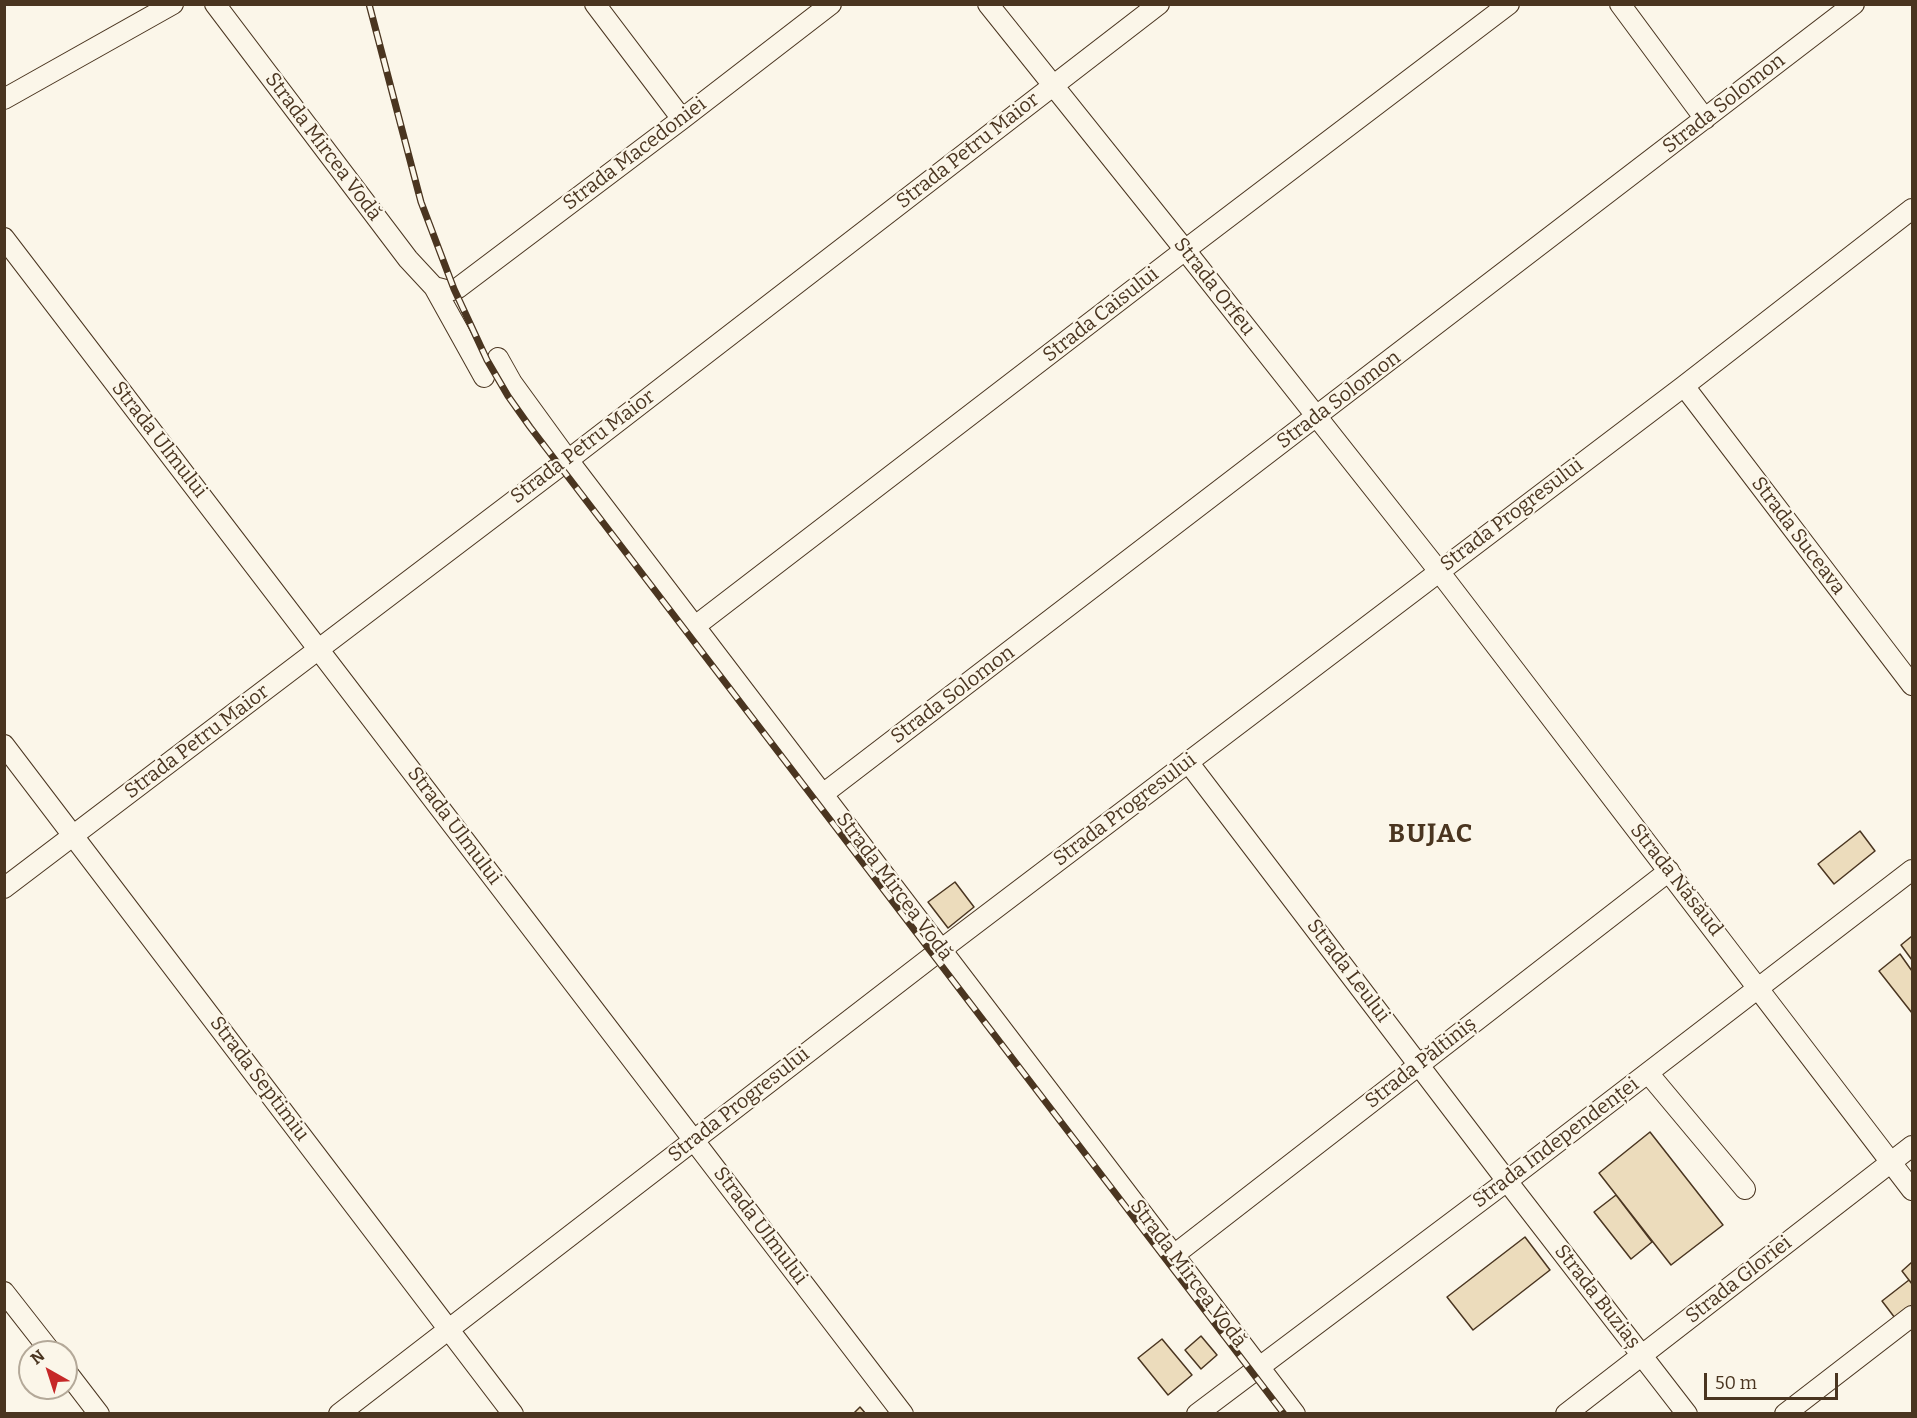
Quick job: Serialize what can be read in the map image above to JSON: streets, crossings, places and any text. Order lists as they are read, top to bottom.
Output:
{
  "streets": {
    "street": [
      "Strada Solomon",
      "Strada Mircea Vodă",
      "Strada Petru Maior",
      "Strada Macedoniei",
      "Strada Orfeu",
      "Strada Caisului",
      "Strada Ulmului",
      "Strada Progresului",
      "Strada Suceava",
      "Strada Năsăud",
      "Strada Leului",
      "Strada Păltiniș",
      "Strada Septimiu",
      "Strada Independenței",
      "Strada Gloriei",
      "Strada Buziaș"
    ]
  },
  "crossings": [
    ["Strada Solomon", "Strada Mircea Vodă"],
    ["Strada Solomon", "Strada Orfeu"],
    ["Strada Mircea Vodă", "Strada Petru Maior"],
    ["Strada Mircea Vodă", "Strada Macedoniei"],
    ["Strada Mircea Vodă", "Strada Caisului"],
    ["Strada Mircea Vodă", "Strada Progresului"],
    ["Strada Mircea Vodă", "Strada Păltiniș"],
    ["Strada Mircea Vodă", "Strada Independenței"],
    ["Strada Petru Maior", "Strada Orfeu"],
    ["Strada Petru Maior", "Strada Ulmului"],
    ["Strada Petru Maior", "Strada Septimiu"],
    ["Strada Orfeu", "Strada Caisului"],
    ["Strada Orfeu", "Strada Progresului"],
    ["Strada Orfeu", "Strada Năsăud"],
    ["Strada Ulmului", "Strada Progresului"],
    ["Strada Progresului", "Strada Suceava"],
    ["Strada Progresului", "Strada Năsăud"],
    ["Strada Progresului", "Strada Leului"],
    ["Strada Progresului", "Strada Septimiu"],
    ["Strada Năsăud", "Strada Păltiniș"],
    ["Strada Năsăud", "Strada Independenței"],
    ["Strada Năsăud", "Strada Gloriei"],
    ["Strada Leului", "Strada Păltiniș"],
    ["Strada Leului", "Strada Independenței"],
    ["Strada Leului", "Strada Buziaș"],
    ["Strada Independenței", "Strada Buziaș"],
    ["Strada Gloriei", "Strada Buziaș"]
  ],
  "districts": ["BUJAC"],
  "scale_bar": "50 m",
  "north": "top left"
}
